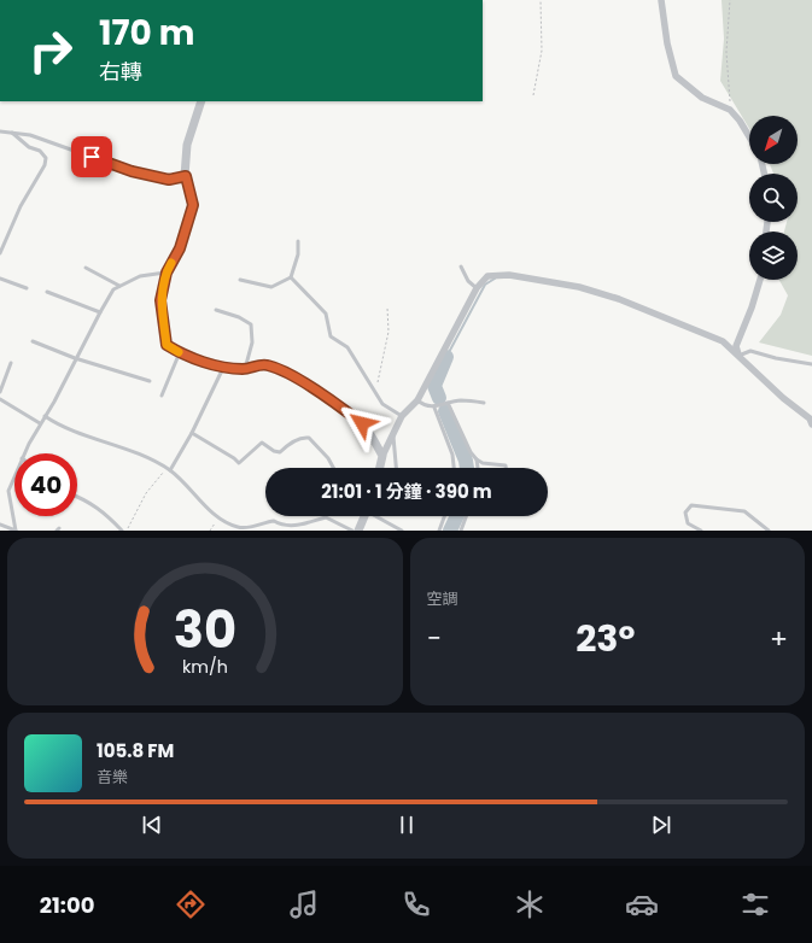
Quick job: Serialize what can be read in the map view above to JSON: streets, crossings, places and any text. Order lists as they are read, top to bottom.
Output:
{
  "north": "bottom left",
  "page": {
    "turn": ["170 m", "右轉"],
    "limit": "40",
    "trip": "21:01 · 1 分鐘 · 390 m",
    "tile": "空調",
    "heat": ["−", "23°", "+"],
    "song": ["105.8 FM", "音樂"],
    "tabs": "21:00",
    "gauge": ["30", "km/h"]
  }
}
